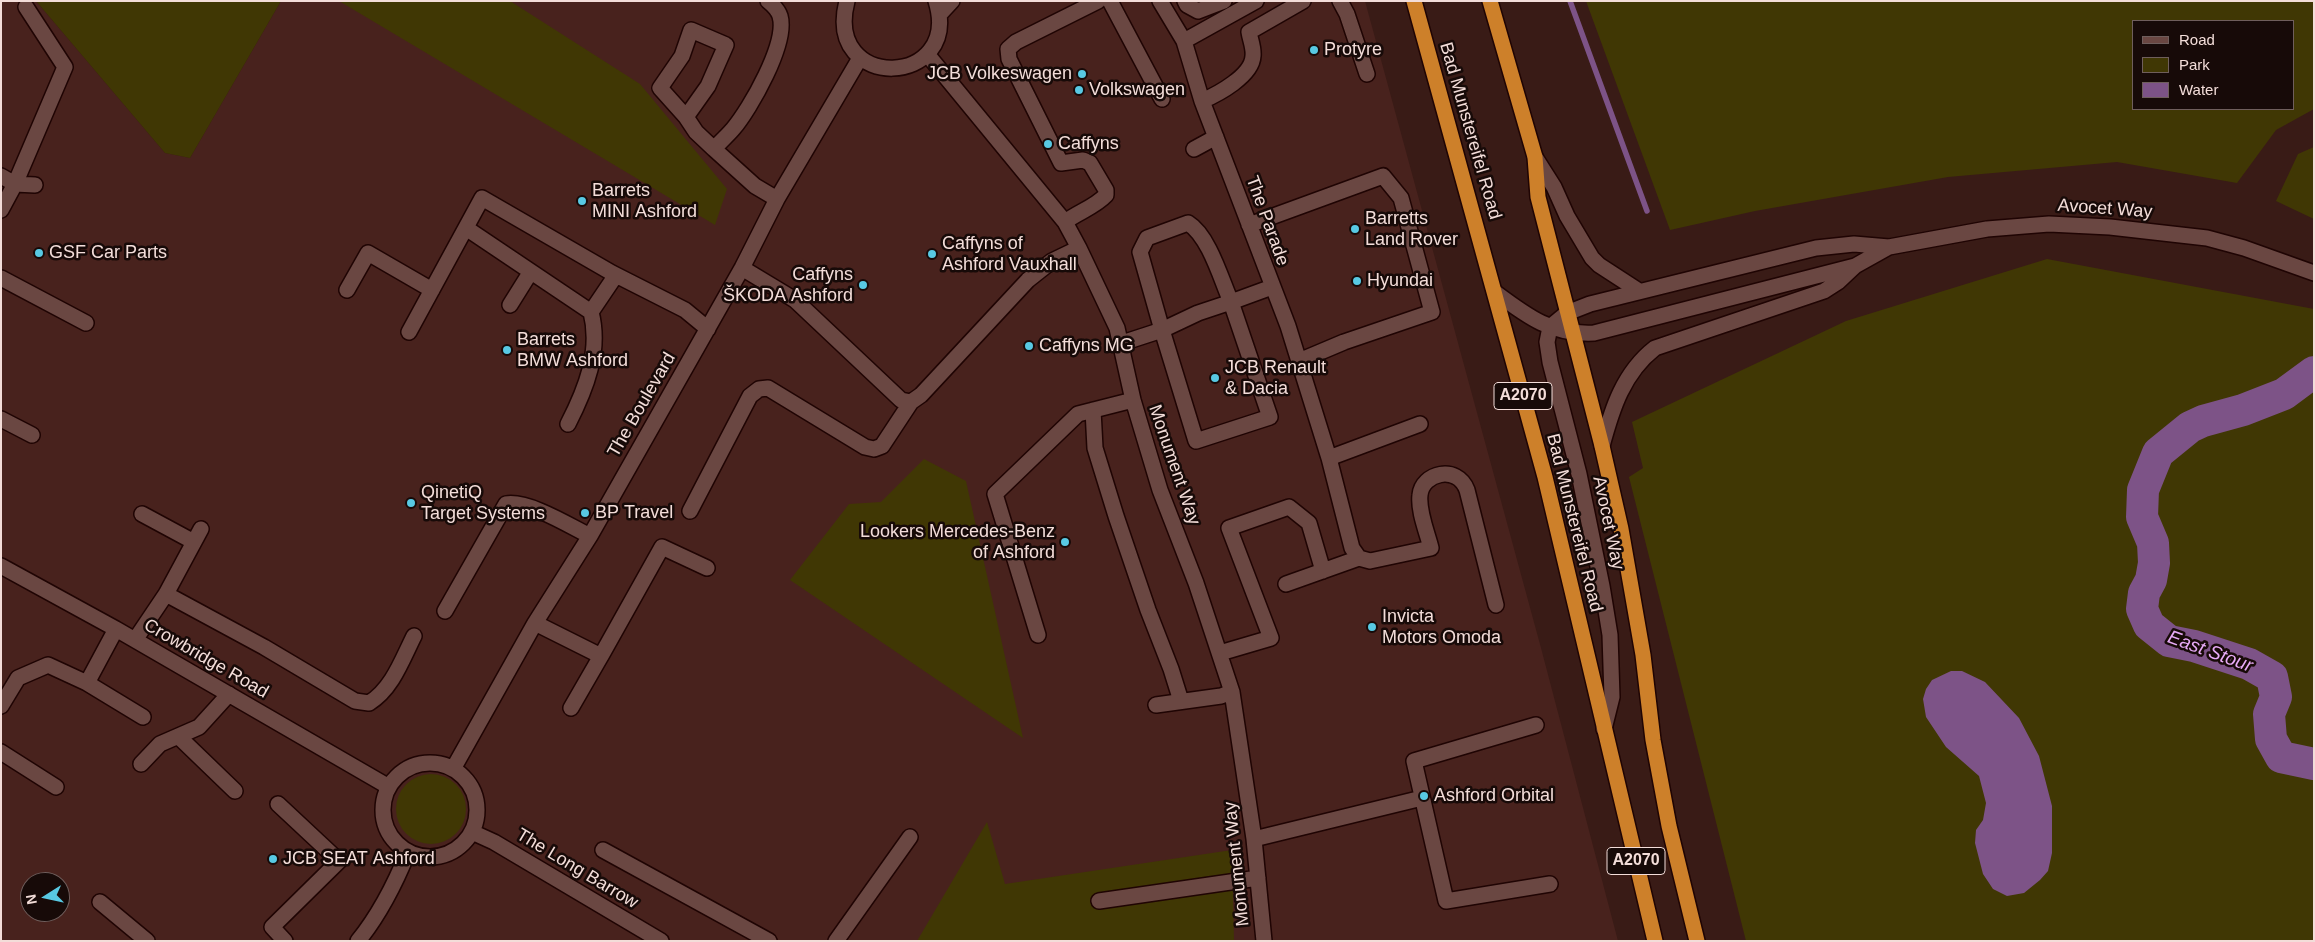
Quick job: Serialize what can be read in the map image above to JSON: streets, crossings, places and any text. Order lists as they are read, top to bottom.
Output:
{
  "streets": {
    "highway": ["Bad Munstereifel Road", "A2070"],
    "street": [
      "Avocet Way",
      "The Parade",
      "The Boulevard",
      "Monument Way",
      "Crowbridge Road",
      "The Long Barrow"
    ]
  },
  "crossings": [
    ["Bad Munstereifel Road", "Avocet Way"],
    ["Avocet Way", "A2070"],
    ["The Boulevard", "Crowbridge Road"],
    ["The Boulevard", "The Long Barrow"],
    ["Crowbridge Road", "The Long Barrow"]
  ],
  "water": ["East Stour"],
  "places": [
    "Protyre",
    "JCB Volkeswagen",
    "Volkswagen",
    "Caffyns",
    "Barrets MINI Ashford",
    "Barretts Land Rover",
    "GSF Car Parts",
    "Caffyns of Ashford Vauxhall",
    "Hyundai",
    "Caffyns ŠKODA Ashford",
    "Caffyns MG",
    "Barrets BMW Ashford",
    "JCB Renault & Dacia",
    "QinetiQ Target Systems",
    "BP Travel",
    "Lookers Mercedes-Benz of Ashford",
    "Invicta Motors Omoda",
    "Ashford Orbital",
    "JCB SEAT Ashford"
  ],
  "legend": ["Road", "Park", "Water"],
  "north": "left"
}
